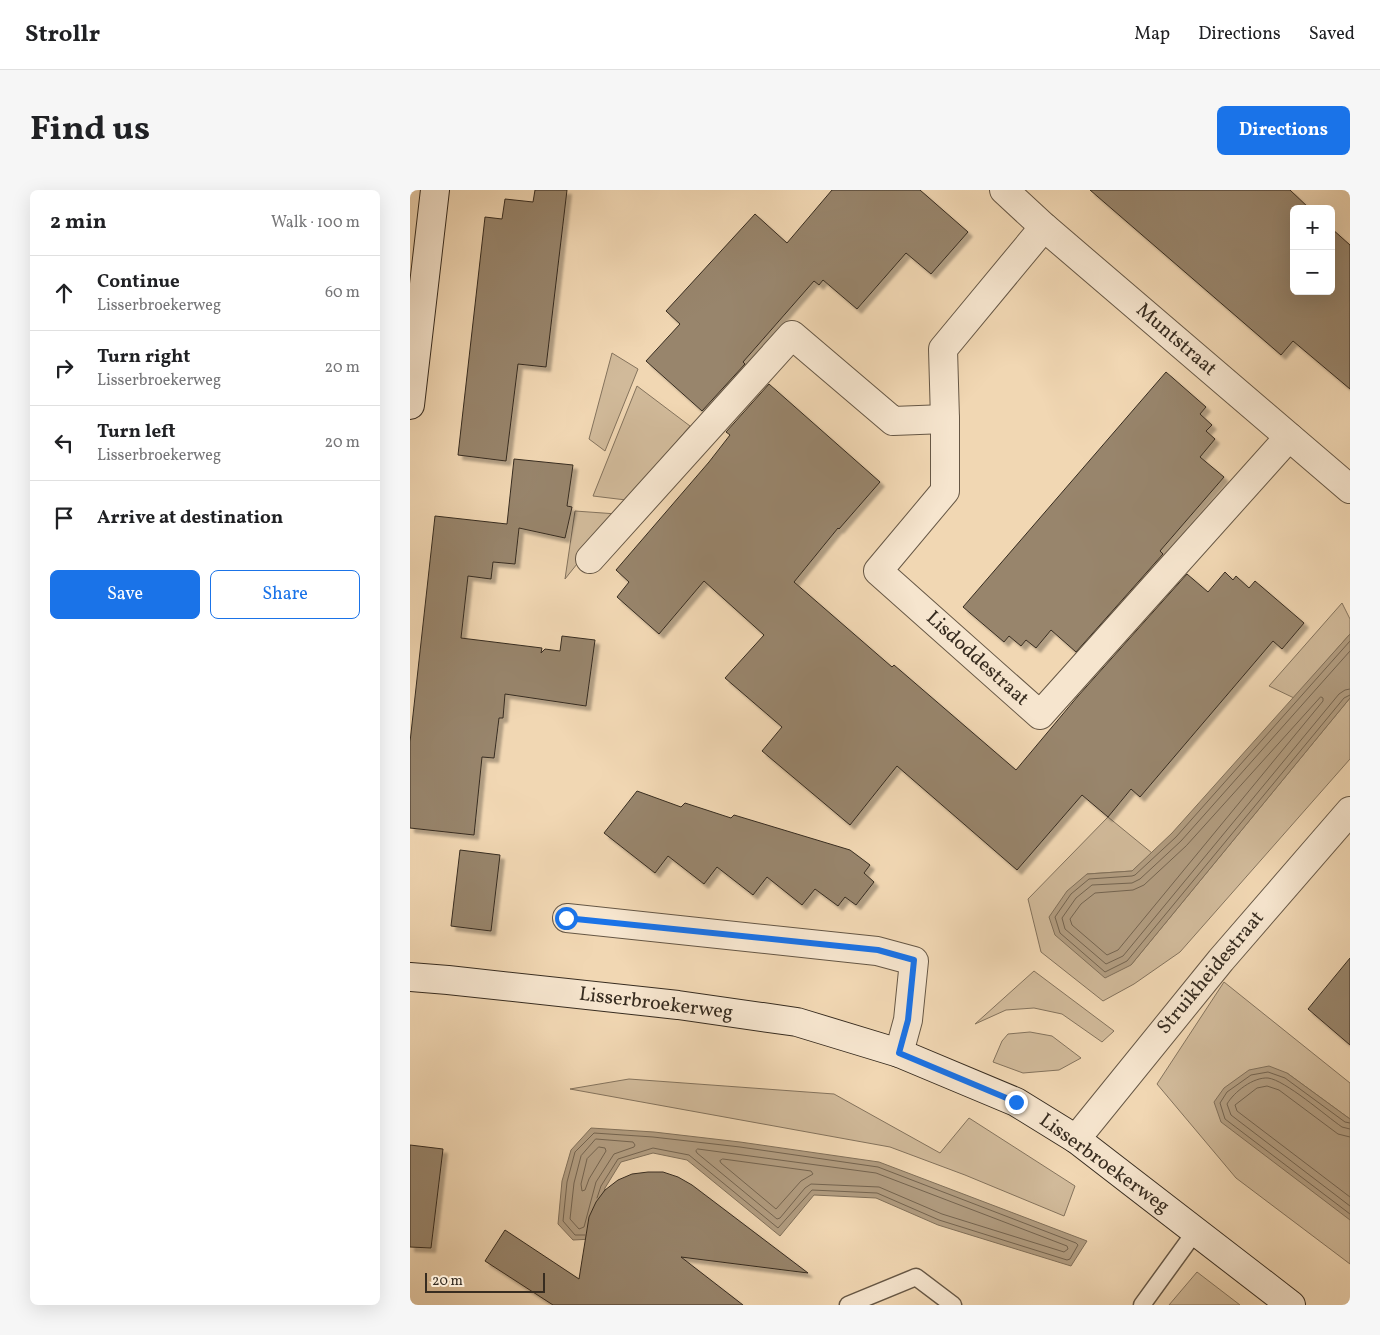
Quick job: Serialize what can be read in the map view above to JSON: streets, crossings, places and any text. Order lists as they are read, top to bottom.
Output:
{
  "streets": {
    "street": [
      "Muntstraat",
      "Lisdoddestraat",
      "Struikheidestraat",
      "Lisserbroekerweg"
    ]
  },
  "crossings": [
    ["Muntstraat", "Lisdoddestraat"],
    ["Struikheidestraat", "Lisserbroekerweg"]
  ],
  "scale_bar": "20 m",
  "page": {
    "header": "Strollr",
    "nav": ["Map", "Directions", "Saved"],
    "title": "Find us",
    "buttons": [
      "Directions",
      ["Save", "Share"]
    ],
    "heading": ["2 min", "Walk · 100 m"],
    "map_buttons": ["+", "−"],
    "list": [
      ["Continue", "Lisserbroekerweg", "60 m"],
      ["Turn right", "Lisserbroekerweg", "20 m"],
      ["Turn left", "Lisserbroekerweg", "20 m"],
      "Arrive at destination"
    ],
    "scale": "20 m"
  }
}
